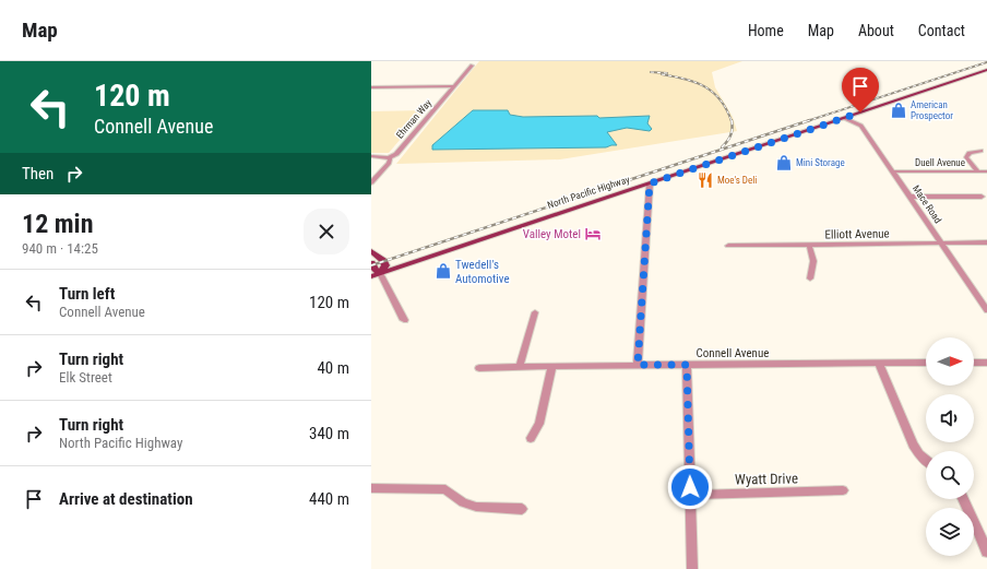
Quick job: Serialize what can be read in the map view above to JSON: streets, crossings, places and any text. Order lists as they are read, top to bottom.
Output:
{
  "streets": {
    "main road": ["North Pacific Highway"],
    "street": [
      "Ehrman Way",
      "Duell Avenue",
      "Mace Road",
      "Elliott Avenue",
      "Connell Avenue",
      "Wyatt Drive"
    ]
  },
  "crossings": [
    ["Duell Avenue", "Mace Road"],
    ["North Pacific Highway", "Mace Road"],
    ["Mace Road", "Elliott Avenue"]
  ],
  "places": {
    "shop": ["American Prospector", "Mini Storage", "Twedell's Automotive"],
    "restaurant": ["Moe's Deli"],
    "hotel": ["Valley Motel"]
  },
  "north": "right",
  "page": {
    "header": "Map",
    "nav": [
      "Home",
      "Map",
      "About",
      "Contact"
    ],
    "turn": ["120 m", "Connell Avenue"],
    "then": "Then",
    "heading": ["12 min", "940 m · 14:25"],
    "list": [
      {
        "name": "Turn left",
        "note": "Connell Avenue",
        "value": "120 m"
      },
      {
        "name": "Turn right",
        "note": "Elk Street",
        "value": "40 m"
      },
      {
        "name": "Turn right",
        "note": "North Pacific Highway",
        "value": "340 m"
      },
      {
        "name": "Arrive at destination",
        "value": "440 m"
      }
    ]
  }
}
